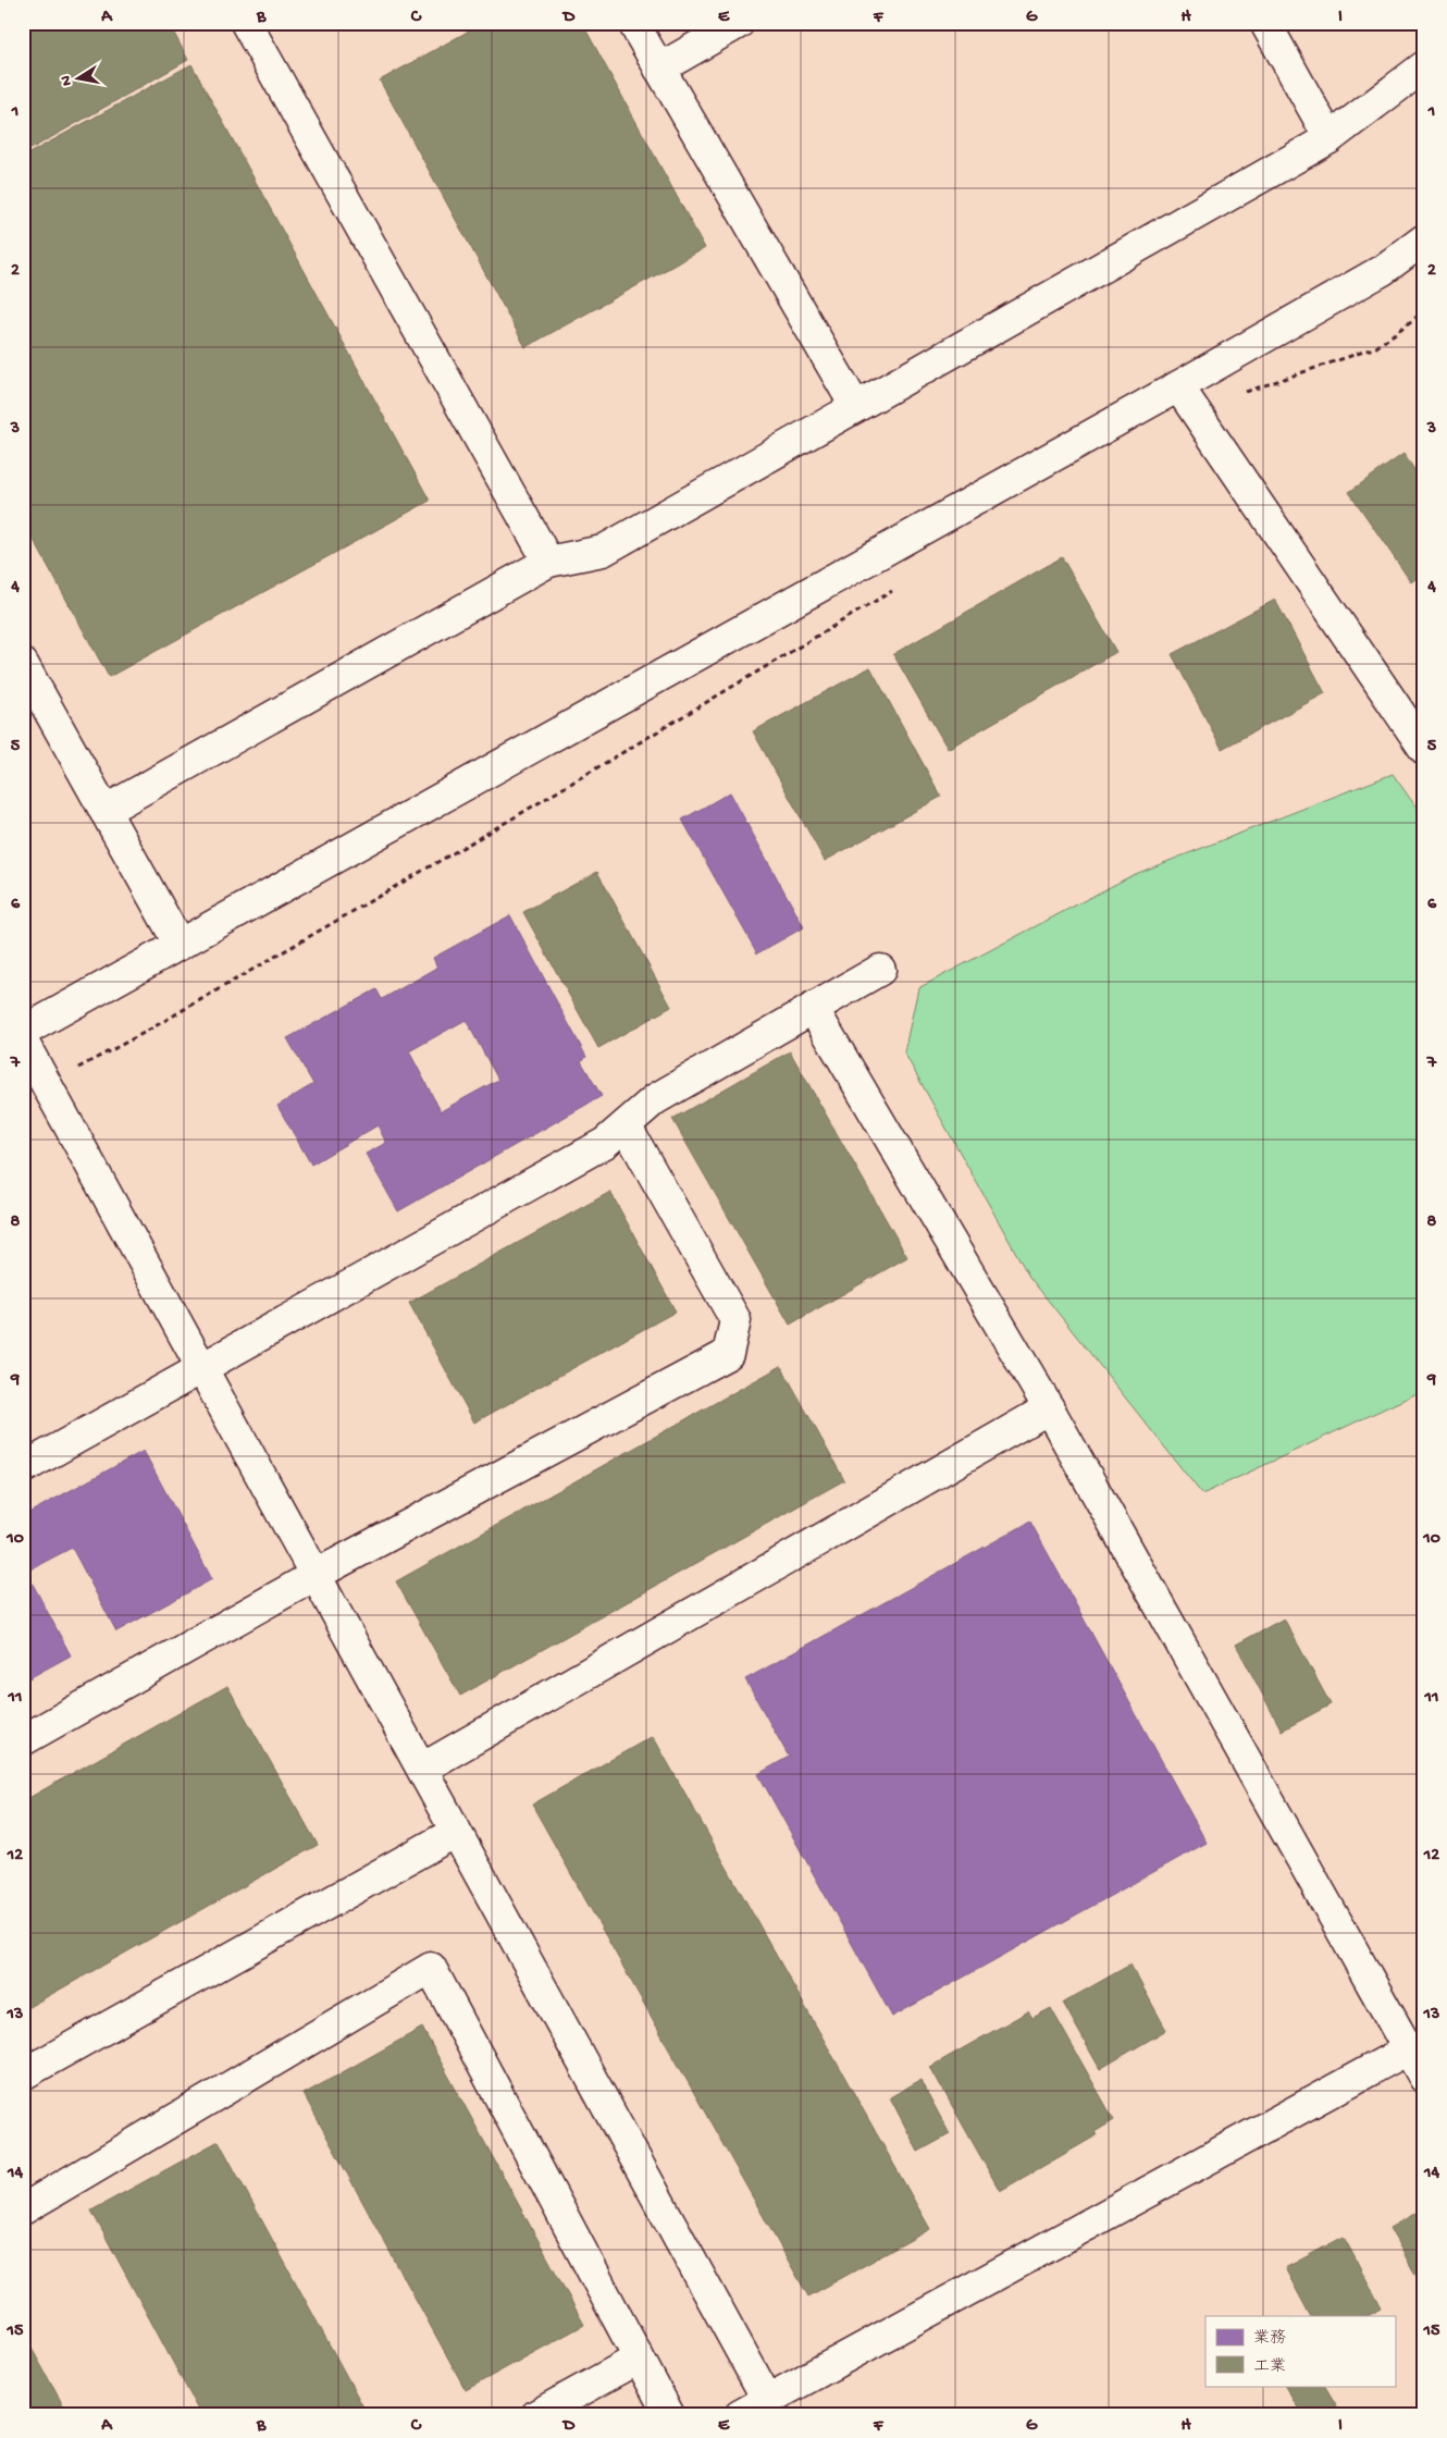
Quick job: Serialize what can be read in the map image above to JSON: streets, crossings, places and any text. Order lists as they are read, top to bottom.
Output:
{
  "legend": ["業務", "工業"],
  "north": "left",
  "grid": {
    "columns": [
      "A",
      "B",
      "C",
      "D",
      "E",
      "F",
      "G",
      "H",
      "I"
    ],
    "rows": [
      "1",
      "2",
      "3",
      "4",
      "5",
      "6",
      "7",
      "8",
      "9",
      "10",
      "11",
      "12",
      "13",
      "14",
      "15"
    ]
  }
}
